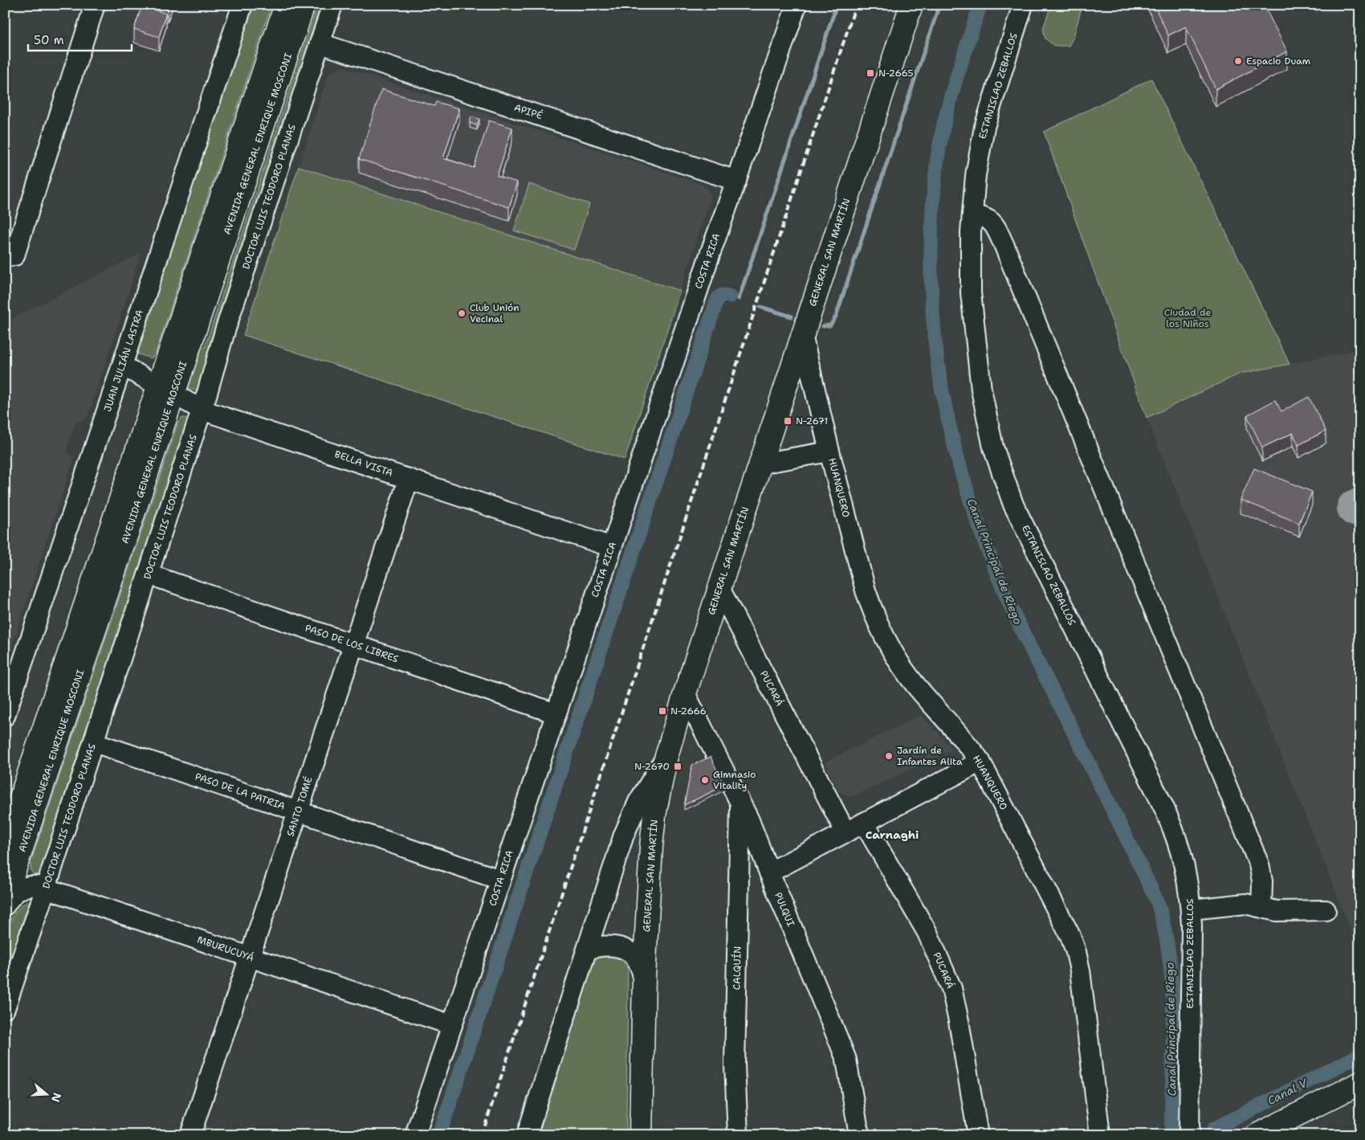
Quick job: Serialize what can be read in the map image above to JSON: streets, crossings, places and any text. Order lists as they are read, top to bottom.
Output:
{
  "streets": {
    "main road": ["AVENIDA GENERAL ENRIQUE MOSCONI", "GENERAL SAN MARTÍN"],
    "street": [
      "ESTANISLAO ZEBALLOS",
      "APIPÉ",
      "DOCTOR LUIS TEODORO PLANAS",
      "COSTA RICA",
      "JUAN JULIÁN LASTRA",
      "BELLA VISTA",
      "HUANQUERO",
      "PASO DE LOS LIBRES",
      "PUCARÁ",
      "PASO DE LA PATRIA",
      "SANTO TOMÉ",
      "PULQUI",
      "MBURUCUYÁ",
      "CALQUÍN"
    ]
  },
  "crossings": [
    ["APIPÉ", "DOCTOR LUIS TEODORO PLANAS"],
    ["APIPÉ", "COSTA RICA"],
    ["AVENIDA GENERAL ENRIQUE MOSCONI", "BELLA VISTA"],
    ["DOCTOR LUIS TEODORO PLANAS", "BELLA VISTA"],
    ["DOCTOR LUIS TEODORO PLANAS", "PASO DE LOS LIBRES"],
    ["DOCTOR LUIS TEODORO PLANAS", "PASO DE LA PATRIA"],
    ["DOCTOR LUIS TEODORO PLANAS", "MBURUCUYÁ"],
    ["GENERAL SAN MARTÍN", "HUANQUERO"],
    ["GENERAL SAN MARTÍN", "PUCARÁ"],
    ["GENERAL SAN MARTÍN", "PULQUI"],
    ["COSTA RICA", "BELLA VISTA"],
    ["COSTA RICA", "PASO DE LOS LIBRES"],
    ["COSTA RICA", "PASO DE LA PATRIA"],
    ["COSTA RICA", "MBURUCUYÁ"],
    ["JUAN JULIÁN LASTRA", "BELLA VISTA"],
    ["BELLA VISTA", "SANTO TOMÉ"],
    ["PASO DE LOS LIBRES", "SANTO TOMÉ"],
    ["PASO DE LA PATRIA", "SANTO TOMÉ"],
    ["SANTO TOMÉ", "MBURUCUYÁ"],
    ["PULQUI", "CALQUÍN"]
  ],
  "districts": ["Carnaghi"],
  "water": ["Canal Principal de Riego", "Canal V"],
  "parks": ["Ciudad de los Niños"],
  "places": {
    "other": [
      "Espacio Duam",
      "Club Unión Vecinal",
      "Jardín de Infantes Alita",
      "Gimnasio Vitality"
    ],
    "transit": [
      "N-2665",
      "N-2671",
      "N-2666",
      "N-2670"
    ]
  },
  "scale_bar": "50 m",
  "north": "right"
}
